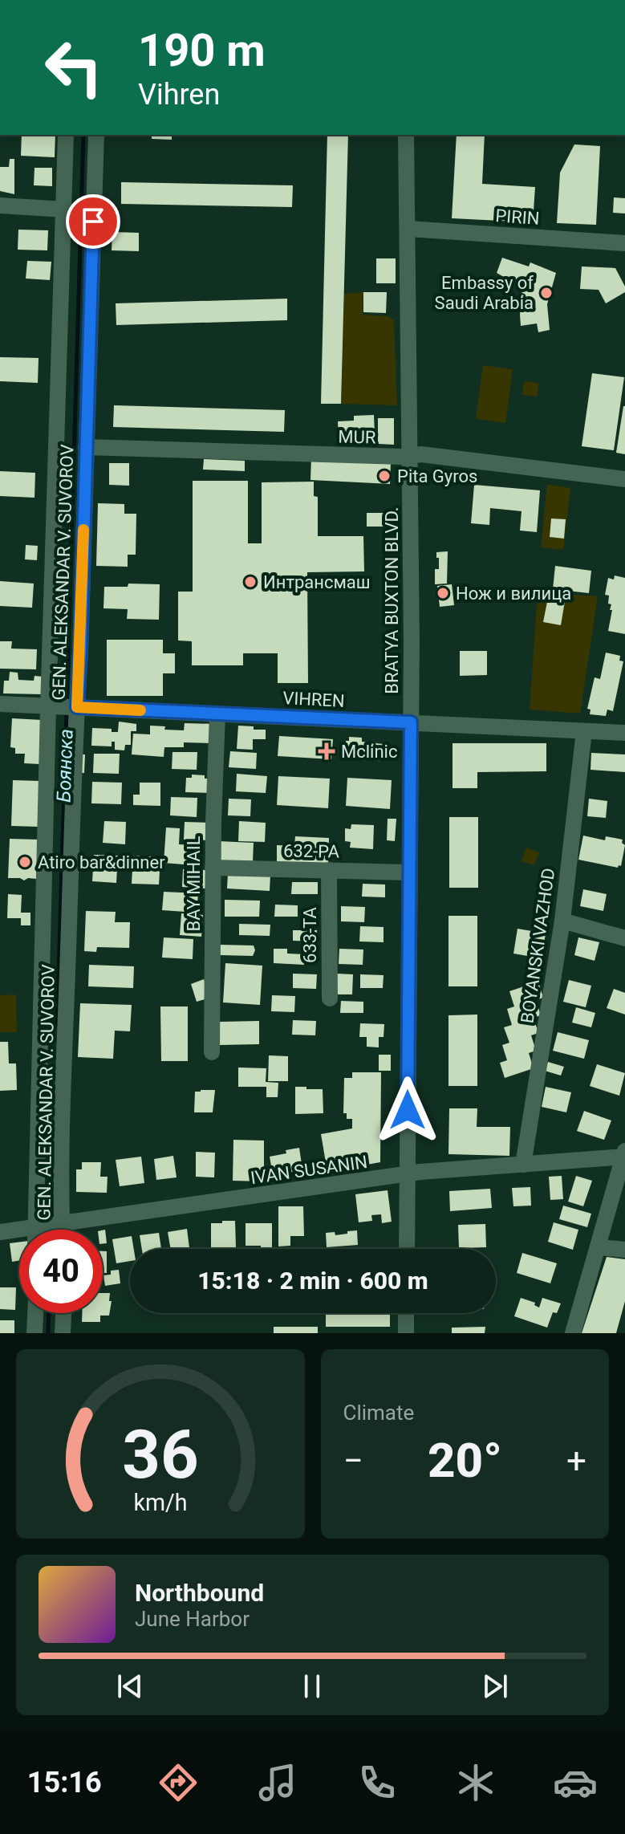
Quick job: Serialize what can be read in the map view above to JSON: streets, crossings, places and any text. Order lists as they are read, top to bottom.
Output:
{
  "streets": {
    "street": [
      "PIRIN",
      "MUR",
      "GEN. ALEKSANDAR V. SUVOROV",
      "BRATYA BUXTON BLVD.",
      "VIHREN",
      "632-РА",
      "BAY MIHAIL",
      "633-ТА",
      "BOYANSKI VAZHOD",
      "IVAN SUSANIN"
    ]
  },
  "crossings": [
    ["PIRIN", "BRATYA BUXTON BLVD."],
    ["MUR", "GEN. ALEKSANDAR V. SUVOROV"],
    ["MUR", "BRATYA BUXTON BLVD."],
    ["GEN. ALEKSANDAR V. SUVOROV", "VIHREN"],
    ["GEN. ALEKSANDAR V. SUVOROV", "IVAN SUSANIN"],
    ["BRATYA BUXTON BLVD.", "VIHREN"],
    ["BRATYA BUXTON BLVD.", "632-РА"],
    ["BRATYA BUXTON BLVD.", "IVAN SUSANIN"],
    ["VIHREN", "BAY MIHAIL"],
    ["VIHREN", "BOYANSKI VAZHOD"],
    ["632-РА", "BAY MIHAIL"],
    ["632-РА", "633-ТА"],
    ["BOYANSKI VAZHOD", "IVAN SUSANIN"]
  ],
  "water": ["Боянска"],
  "places": {
    "other": [
      "Embassy of Saudi Arabia",
      "Pita Gyros",
      "Интрансмаш",
      "Нож и вилица",
      "Atiro bar&dinner"
    ],
    "health": ["Mclinic"]
  },
  "page": {
    "turn": ["190 m", "Vihren"],
    "limit": "40",
    "trip": "15:18 · 2 min · 600 m",
    "tile": "Climate",
    "heat": ["−", "20°", "+"],
    "song": ["Northbound", "June Harbor"],
    "tabs": "15:16",
    "gauge": ["36", "km/h"]
  }
}
